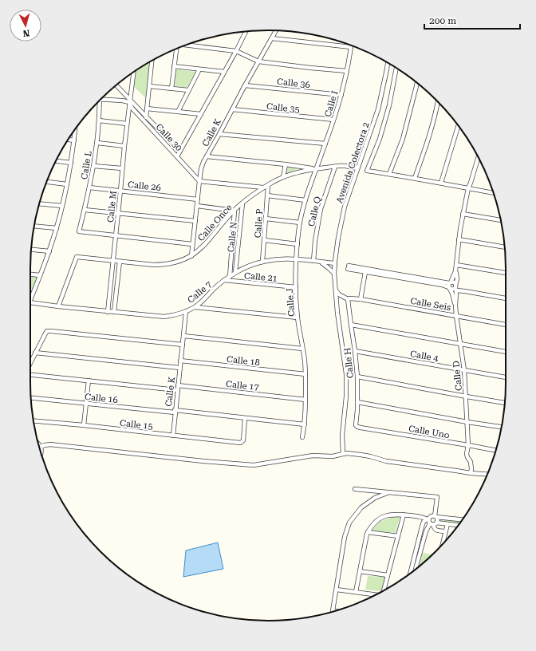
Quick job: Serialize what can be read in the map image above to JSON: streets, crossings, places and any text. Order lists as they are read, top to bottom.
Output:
{
  "streets": {
    "street": [
      "Calle 36",
      "Calle I",
      "Calle 35",
      "Calle K",
      "Calle 30",
      "Avenida Colectora 2",
      "Calle L",
      "Calle 26",
      "Calle M",
      "Calle Q",
      "Calle Once",
      "Calle P",
      "Calle N",
      "Calle 21",
      "Calle 7",
      "Calle J",
      "Calle Seis",
      "Calle 4",
      "Calle 18",
      "Calle H",
      "Calle D",
      "Calle 17",
      "Calle 16",
      "Calle 15",
      "Calle Uno"
    ]
  },
  "crossings": [
    ["Calle 36", "Calle I"],
    ["Calle 36", "Calle K"],
    ["Calle I", "Calle 35"],
    ["Calle I", "Calle Once"],
    ["Calle I", "Calle J"],
    ["Calle 35", "Calle K"],
    ["Calle K", "Calle 30"],
    ["Calle K", "Calle 26"],
    ["Calle K", "Calle Once"],
    ["Calle K", "Calle 7"],
    ["Calle K", "Calle 18"],
    ["Calle K", "Calle 17"],
    ["Calle K", "Calle 16"],
    ["Calle K", "Calle 15"],
    ["Calle 30", "Calle M"],
    ["Avenida Colectora 2", "Calle Once"],
    ["Avenida Colectora 2", "Calle 7"],
    ["Calle L", "Calle 26"],
    ["Calle L", "Calle M"],
    ["Calle 26", "Calle M"],
    ["Calle M", "Calle Once"],
    ["Calle M", "Calle 7"],
    ["Calle Q", "Calle Once"],
    ["Calle Q", "Calle 7"],
    ["Calle Once", "Calle P"],
    ["Calle Once", "Calle N"],
    ["Calle Once", "Calle 7"],
    ["Calle Once", "Calle J"],
    ["Calle P", "Calle 7"],
    ["Calle N", "Calle 7"],
    ["Calle 21", "Calle 7"],
    ["Calle 21", "Calle J"],
    ["Calle 7", "Calle J"],
    ["Calle J", "Calle 18"],
    ["Calle J", "Calle 17"],
    ["Calle J", "Calle 16"],
    ["Calle Seis", "Calle H"],
    ["Calle Seis", "Calle D"],
    ["Calle 4", "Calle H"],
    ["Calle 4", "Calle D"],
    ["Calle H", "Calle Uno"],
    ["Calle D", "Calle Uno"],
    ["Calle 16", "Calle 15"]
  ],
  "scale_bar": "200 m",
  "north": "bottom"
}
